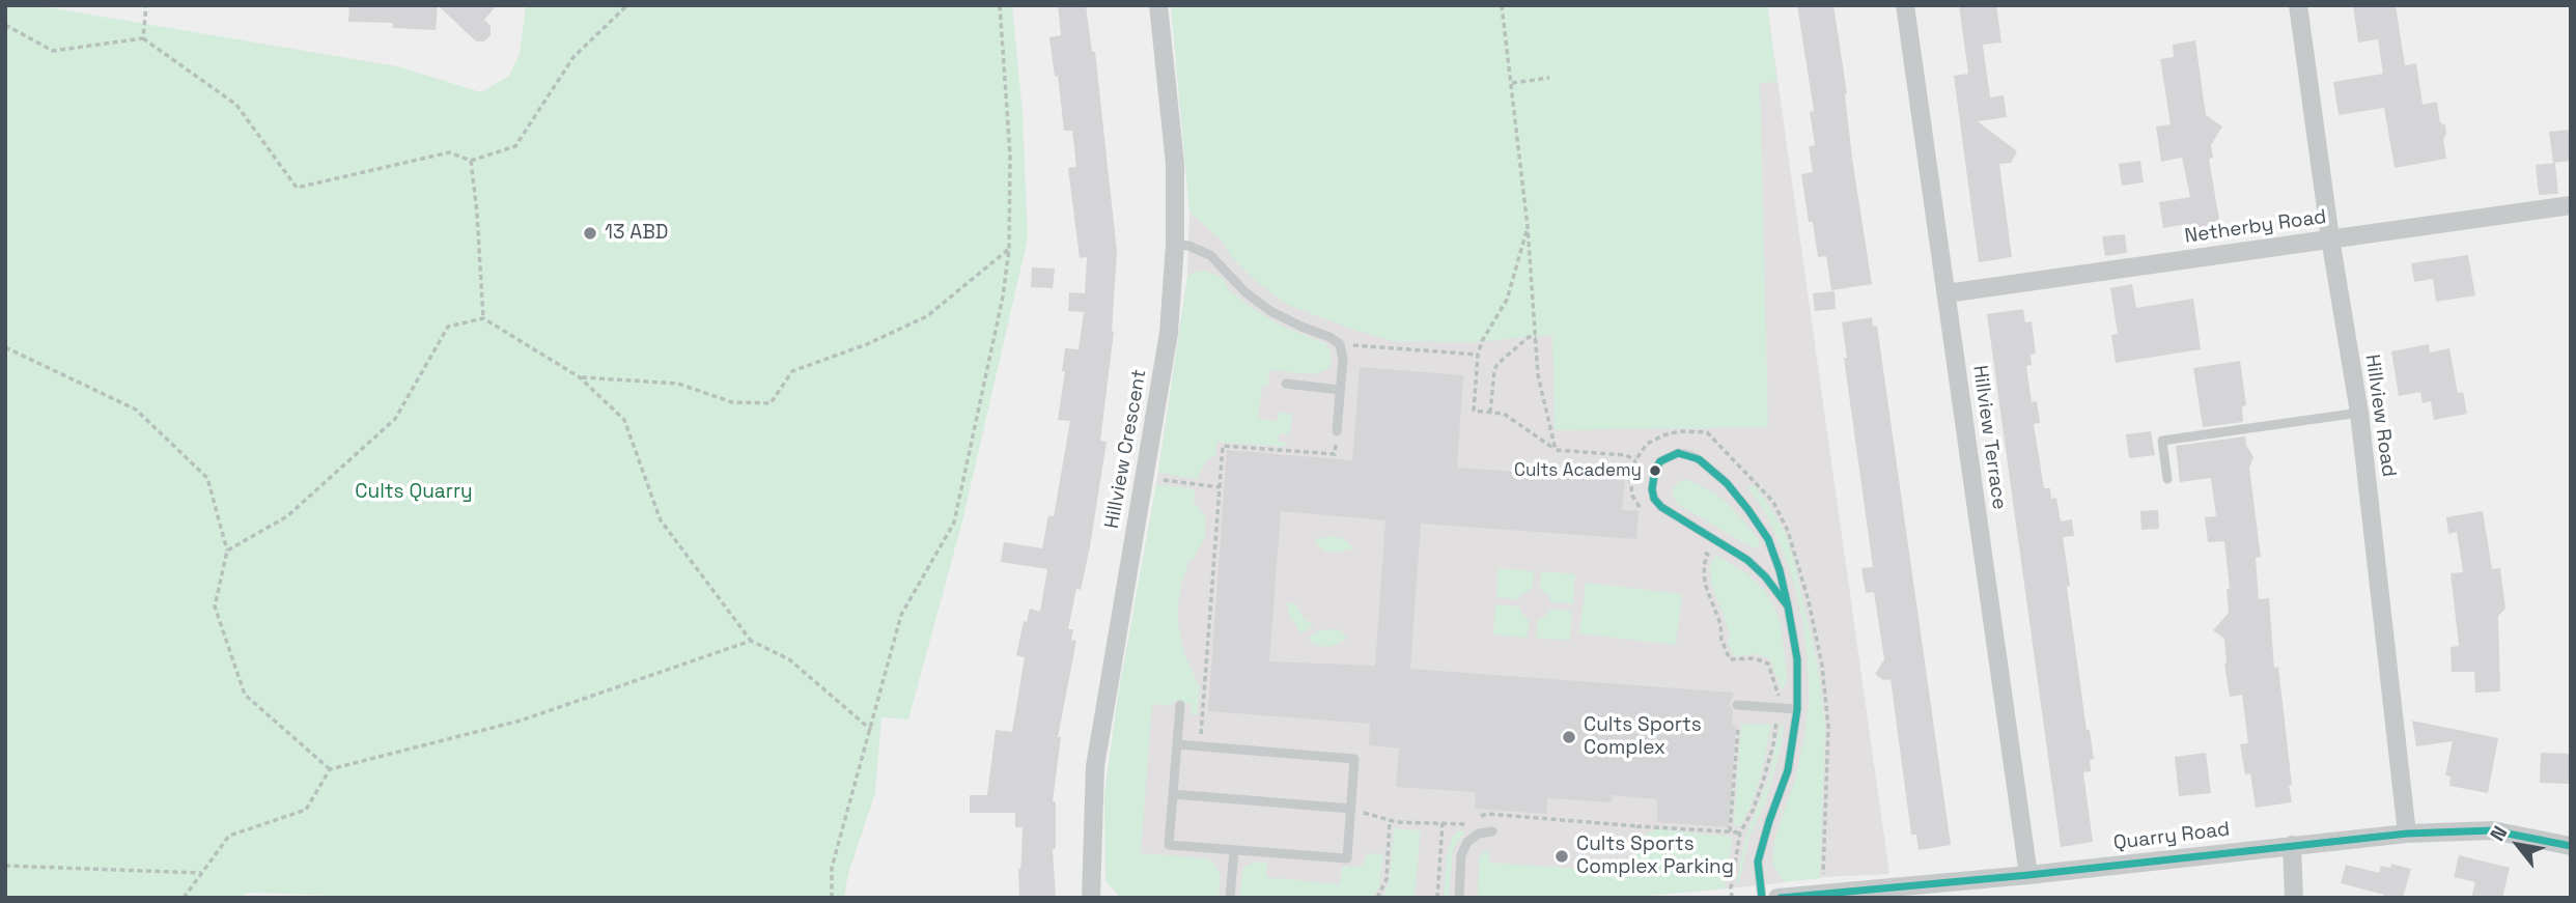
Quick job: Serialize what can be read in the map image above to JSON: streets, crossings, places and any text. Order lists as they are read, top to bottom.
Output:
{
  "streets": {
    "street": [
      "Netherby Road",
      "Hillview Road",
      "Hillview Terrace",
      "Hillview Crescent",
      "Quarry Road"
    ]
  },
  "crossings": [
    ["Netherby Road", "Hillview Road"],
    ["Netherby Road", "Hillview Terrace"],
    ["Hillview Road", "Quarry Road"],
    ["Hillview Terrace", "Quarry Road"]
  ],
  "parks": ["Cults Quarry"],
  "places": [
    "13 ABD",
    "Cults Academy",
    "Cults Sports Complex",
    "Cults Sports Complex Parking"
  ],
  "north": "top left"
}
